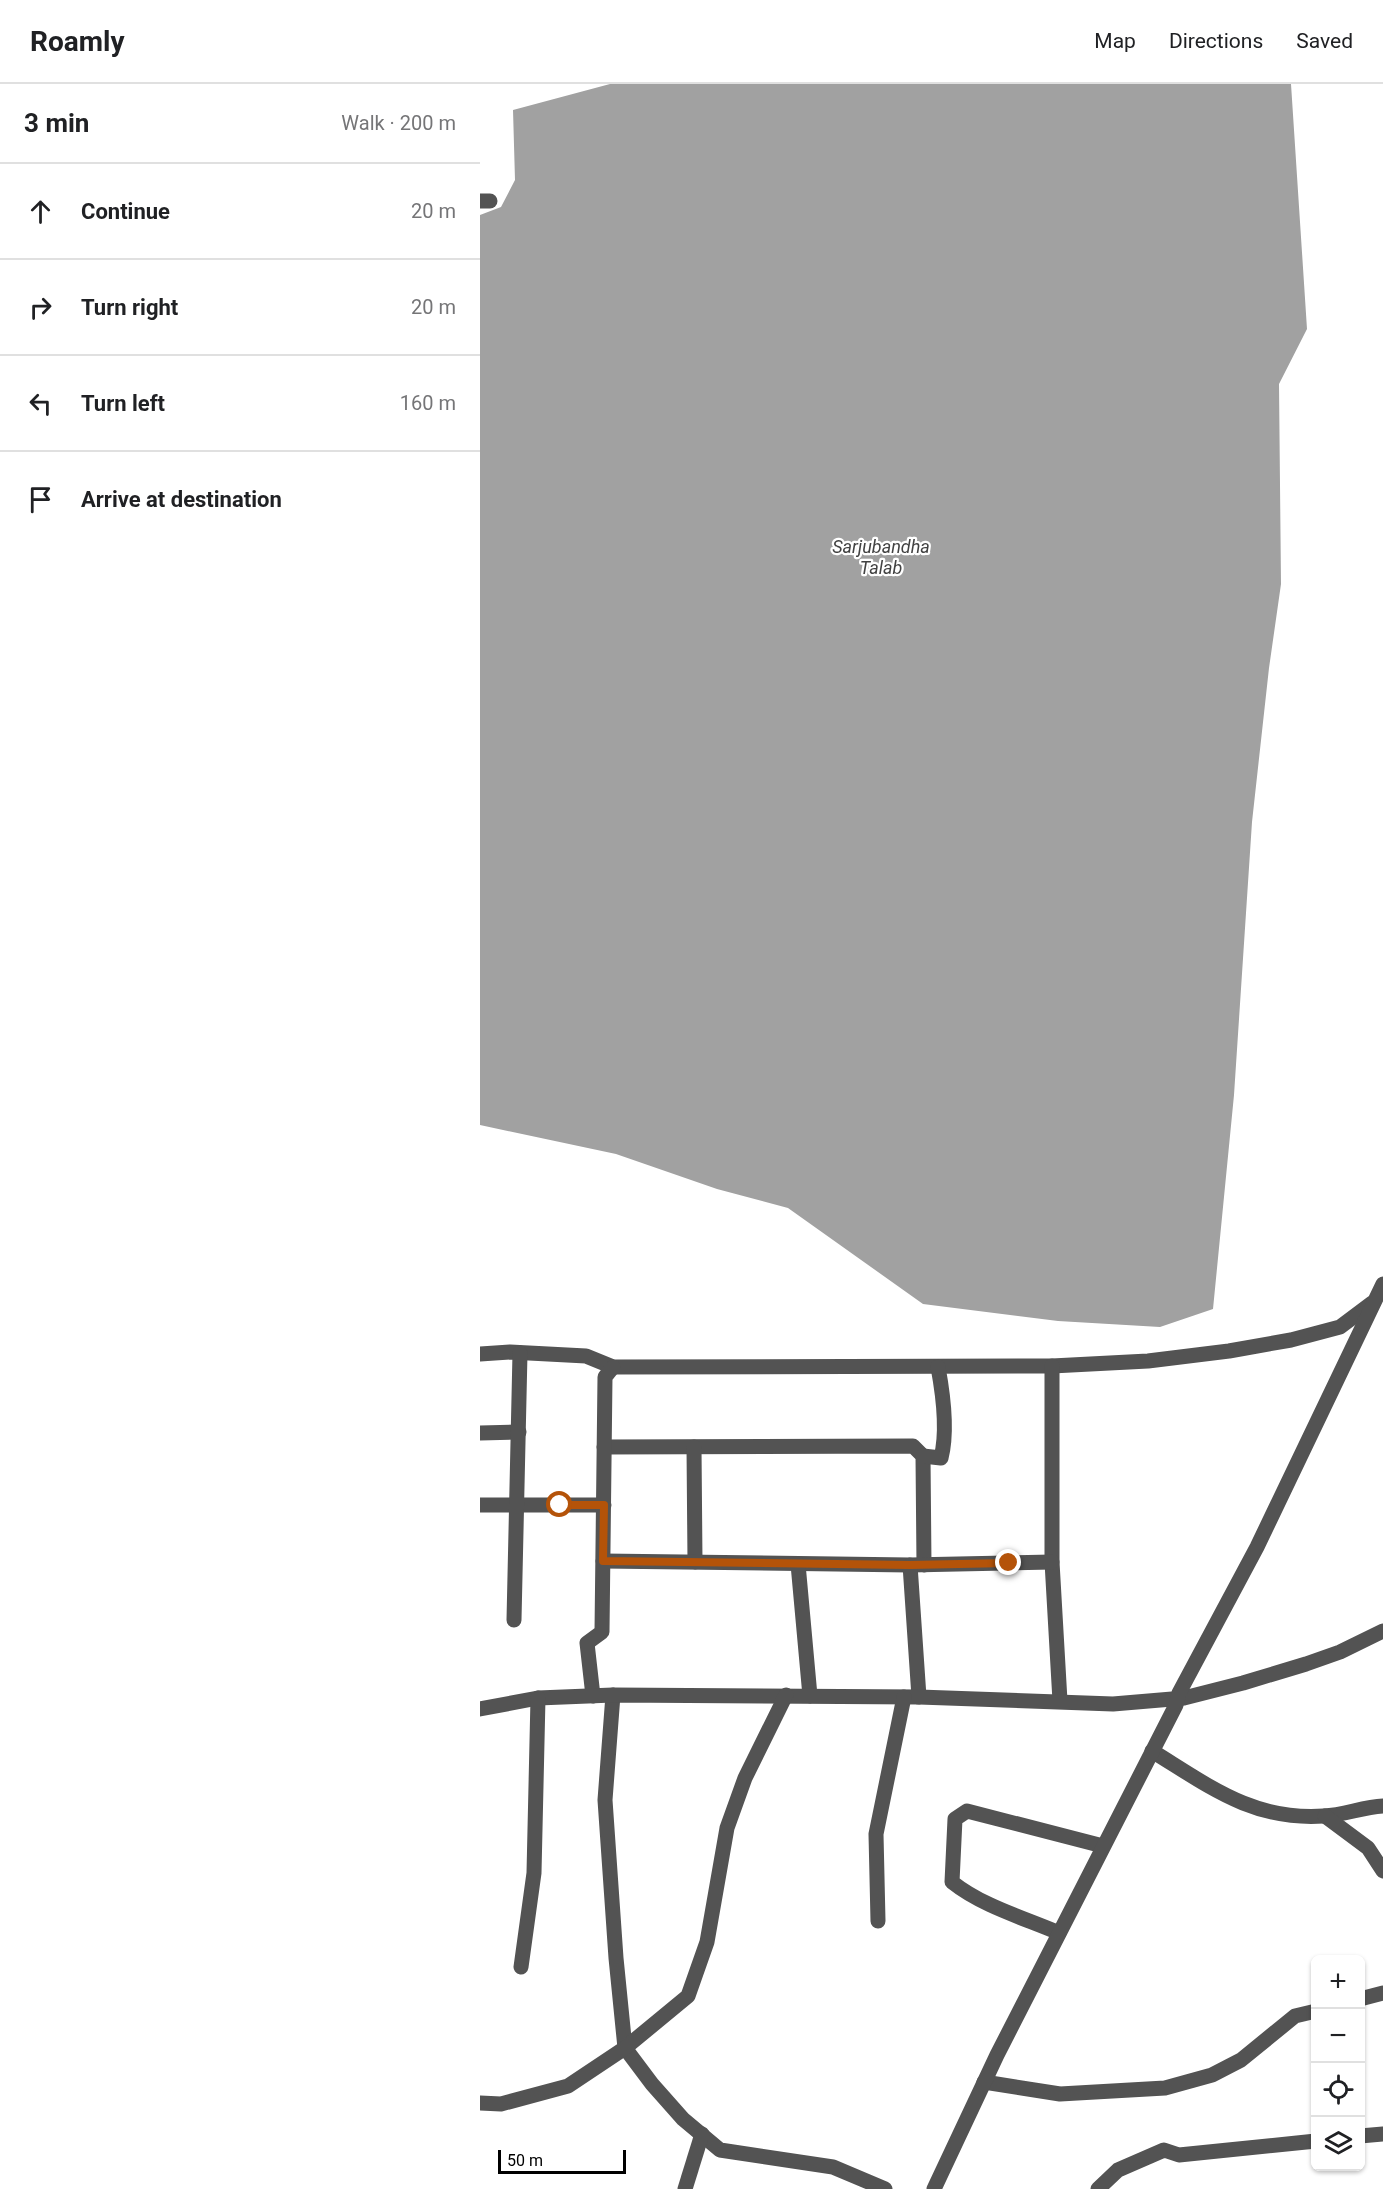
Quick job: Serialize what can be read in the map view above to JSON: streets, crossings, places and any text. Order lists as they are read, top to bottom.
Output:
{
  "water": ["Sarjubandha Talab"],
  "scale_bar": "50 m",
  "page": {
    "header": "Roamly",
    "nav": ["Map", "Directions", "Saved"],
    "heading": ["3 min", "Walk · 200 m"],
    "list": [
      ["Continue", "20 m"],
      ["Turn right", "20 m"],
      ["Turn left", "160 m"],
      "Arrive at destination"
    ],
    "map_buttons": ["+", "−"],
    "scale": "50 m"
  }
}
